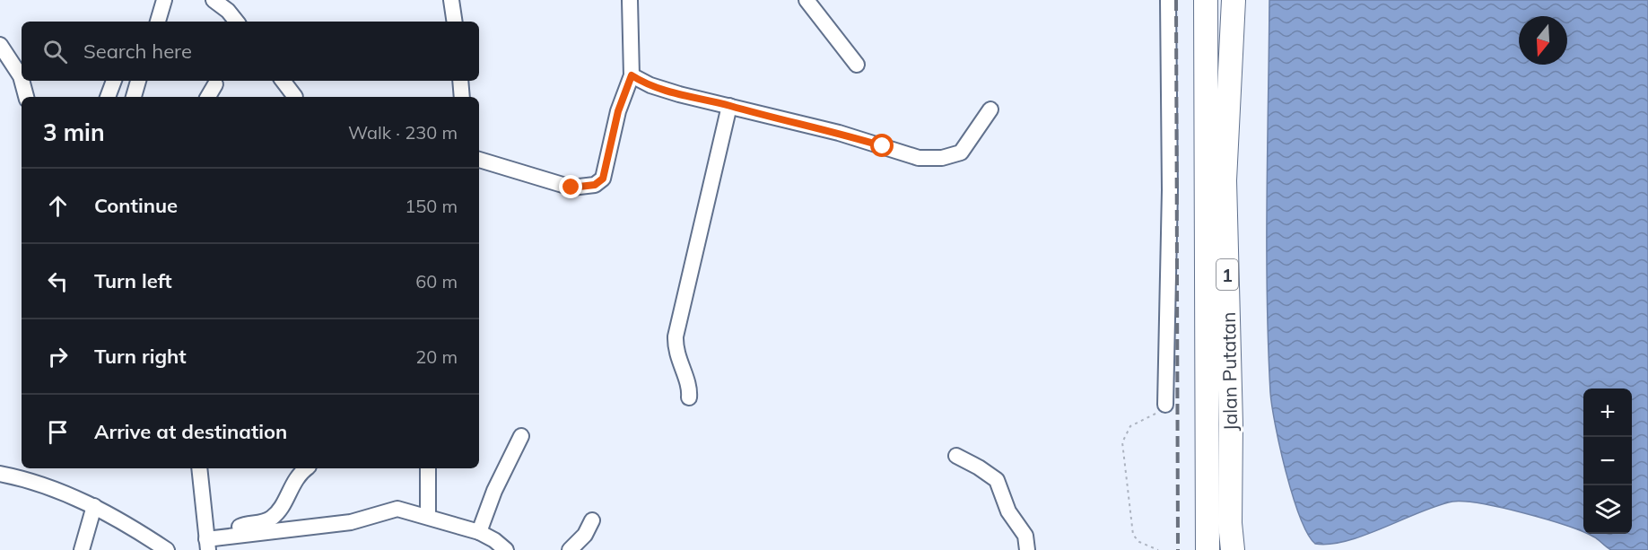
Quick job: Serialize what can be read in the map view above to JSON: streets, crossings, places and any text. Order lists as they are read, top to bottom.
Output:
{
  "streets": {
    "highway": ["1", "Jalan Putatan"]
  },
  "north": "bottom",
  "page": {
    "search": "Search here",
    "heading": ["3 min", "Walk · 230 m"],
    "list": [
      ["Continue", "150 m"],
      ["Turn left", "60 m"],
      ["Turn right", "20 m"],
      "Arrive at destination"
    ],
    "map_buttons": ["+", "−"]
  }
}
